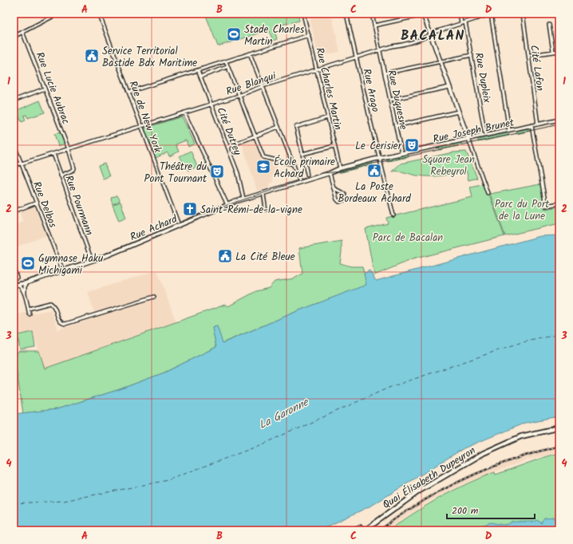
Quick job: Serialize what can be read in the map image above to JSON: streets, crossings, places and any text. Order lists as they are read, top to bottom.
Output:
{
  "streets": {
    "main road": ["Quai Élisabeth Dupeyron"],
    "street": [
      "Cité Lafon",
      "Rue Dupleix",
      "Rue Blanqui",
      "Rue Lucie Aubrac",
      "Rue Charles Martin",
      "Rue Arago",
      "Rue Duquesne",
      "Rue de New York",
      "Rue Joseph Brunet",
      "Cité Dutrey",
      "Rue Delbos",
      "Rue Pourmann",
      "Rue Achard"
    ]
  },
  "crossings": [
    ["Cité Lafon", "Rue Joseph Brunet"],
    ["Rue Dupleix", "Rue Blanqui"],
    ["Rue Dupleix", "Rue Joseph Brunet"],
    ["Rue Blanqui", "Rue Lucie Aubrac"],
    ["Rue Blanqui", "Rue Charles Martin"],
    ["Rue Blanqui", "Rue Arago"],
    ["Rue Blanqui", "Rue Duquesne"],
    ["Rue Blanqui", "Rue de New York"],
    ["Rue Blanqui", "Cité Dutrey"],
    ["Rue Blanqui", "Rue Delbos"],
    ["Rue Blanqui", "Rue Pourmann"],
    ["Rue Lucie Aubrac", "Rue Pourmann"],
    ["Rue Charles Martin", "Rue Achard"],
    ["Rue Arago", "Rue Achard"],
    ["Rue Duquesne", "Rue Joseph Brunet"],
    ["Rue de New York", "Rue Achard"],
    ["Rue Joseph Brunet", "Rue Achard"],
    ["Cité Dutrey", "Rue Achard"],
    ["Rue Delbos", "Rue Achard"],
    ["Rue Pourmann", "Rue Achard"]
  ],
  "districts": ["BACALAN"],
  "water": ["La Garonne"],
  "parks": ["Square Jean Rebeyrol", "Parc du Port de la Lune", "Parc de Bacalan"],
  "places": {
    "sports": ["Stade Charles Martin", "Gymnase Haku Michigami"],
    "public building": ["Service Territorial Bastide Bdx Maritime", "La Poste Bordeaux Achard", "La Cité Bleue"],
    "theatre": ["Le Cerisier", "Théâtre du Pont Tournant"],
    "school or university": ["École primaire Achard"],
    "church": ["Saint-Rémi-de-la-vigne"]
  },
  "scale_bar": "200 m",
  "grid": {
    "columns": [
      "A",
      "B",
      "C",
      "D"
    ],
    "rows": [
      "1",
      "2",
      "3",
      "4"
    ]
  }
}
